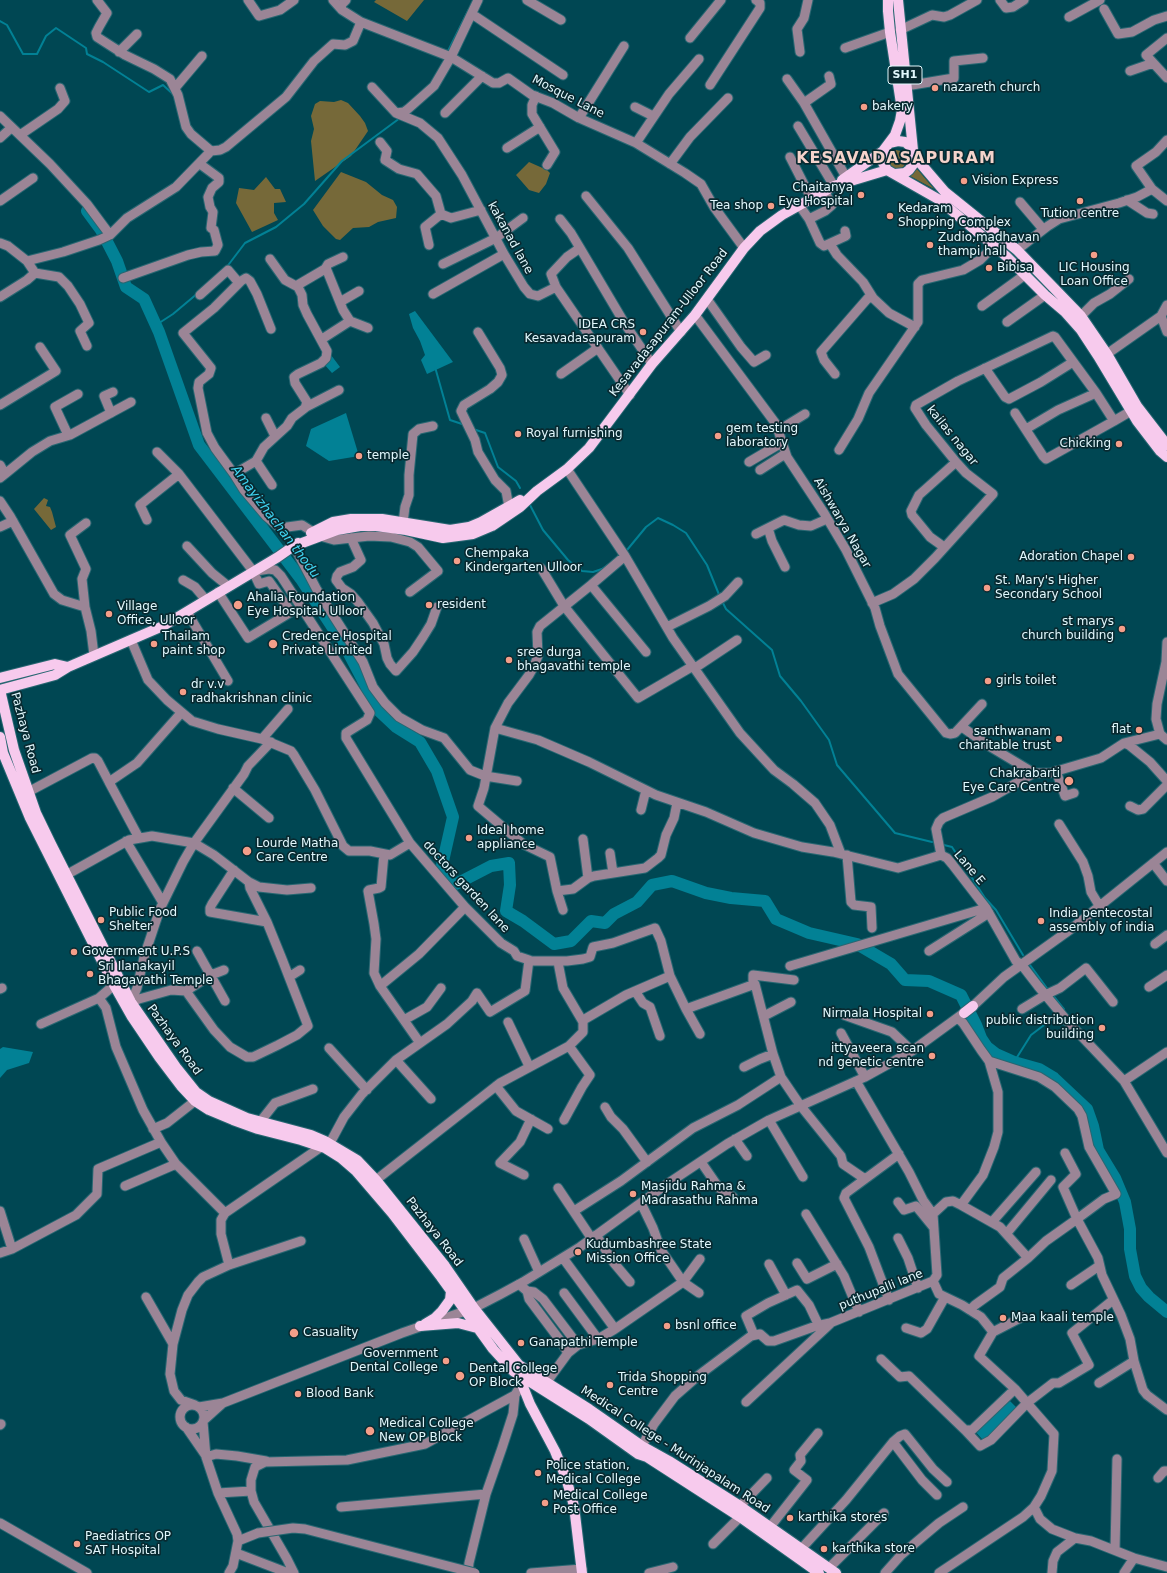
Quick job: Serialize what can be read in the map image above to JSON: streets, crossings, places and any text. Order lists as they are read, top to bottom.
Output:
{
  "streets": {
    "main road": [
      "SH1",
      "Kesavadasapuram-Ulloor Road",
      "Pazhaya Road",
      "Medical College - Murinjapalam Road"
    ],
    "street": [
      "Mosque Lane",
      "kakanad lane",
      "kailas nagar",
      "Aishwarya Nagar",
      "Lane E",
      "doctors garden lane",
      "puthupalli lane"
    ]
  },
  "crossings": [
    ["Mosque Lane", "Kesavadasapuram-Ulloor Road"],
    ["Kesavadasapuram-Ulloor Road", "Aishwarya Nagar"],
    ["kailas nagar", "Aishwarya Nagar"],
    ["Pazhaya Road", "Medical College - Murinjapalam Road"]
  ],
  "districts": ["KESAVADASAPURAM"],
  "water": ["Amayizhachan thodu"],
  "places": [
    "nazareth church",
    "bakery",
    "Vision Express",
    "Chaitanya Eye Hospital",
    "Tution centre",
    "Tea shop",
    "Kedaram Shopping Complex",
    "Zudio,madhavan thampi hall",
    "LIC Housing Loan Office",
    "Bibisa",
    "IDEA CRS Kesavadasapuram",
    "Royal furnishing",
    "gem testing laboratory",
    "Chicking",
    "temple",
    "Adoration Chapel",
    "Chempaka Kindergarten Ulloor",
    "St. Mary's Higher Secondary School",
    "Ahalia Foundation Eye Hospital, Ulloor",
    "resident",
    "Village Office, Ulloor",
    "st marys church building",
    "Thailam paint shop",
    "Credence Hospital Private Limited",
    "sree durga bhagavathi temple",
    "girls toilet",
    "dr v.v radhakrishnan clinic",
    "flat",
    "santhwanam charitable trust",
    "Chakrabarti Eye Care Centre",
    "Ideal home appliance",
    "Lourde Matha Care Centre",
    "Public Food Shelter",
    "India pentecostal assembly of india",
    "Government U.P.S",
    "Sri Ilanakayil Bhagavathi Temple",
    "Nirmala Hospital",
    "public distribution building",
    "ittyaveera scan nd genetic centre",
    "Masjidu Rahma & Madrasathu Rahma",
    "Kudumbashree State Mission Office",
    "Maa kaali temple",
    "bsnl office",
    "Casuality",
    "Ganapathi Temple",
    "Government Dental College",
    "Dental College OP Block",
    "Trida Shopping Centre",
    "Blood Bank",
    "Medical College New OP Block",
    "Police station, Medical College",
    "Medical College Post Office",
    "karthika stores",
    "Paediatrics OP SAT Hospital",
    "karthika store"
  ]
}
